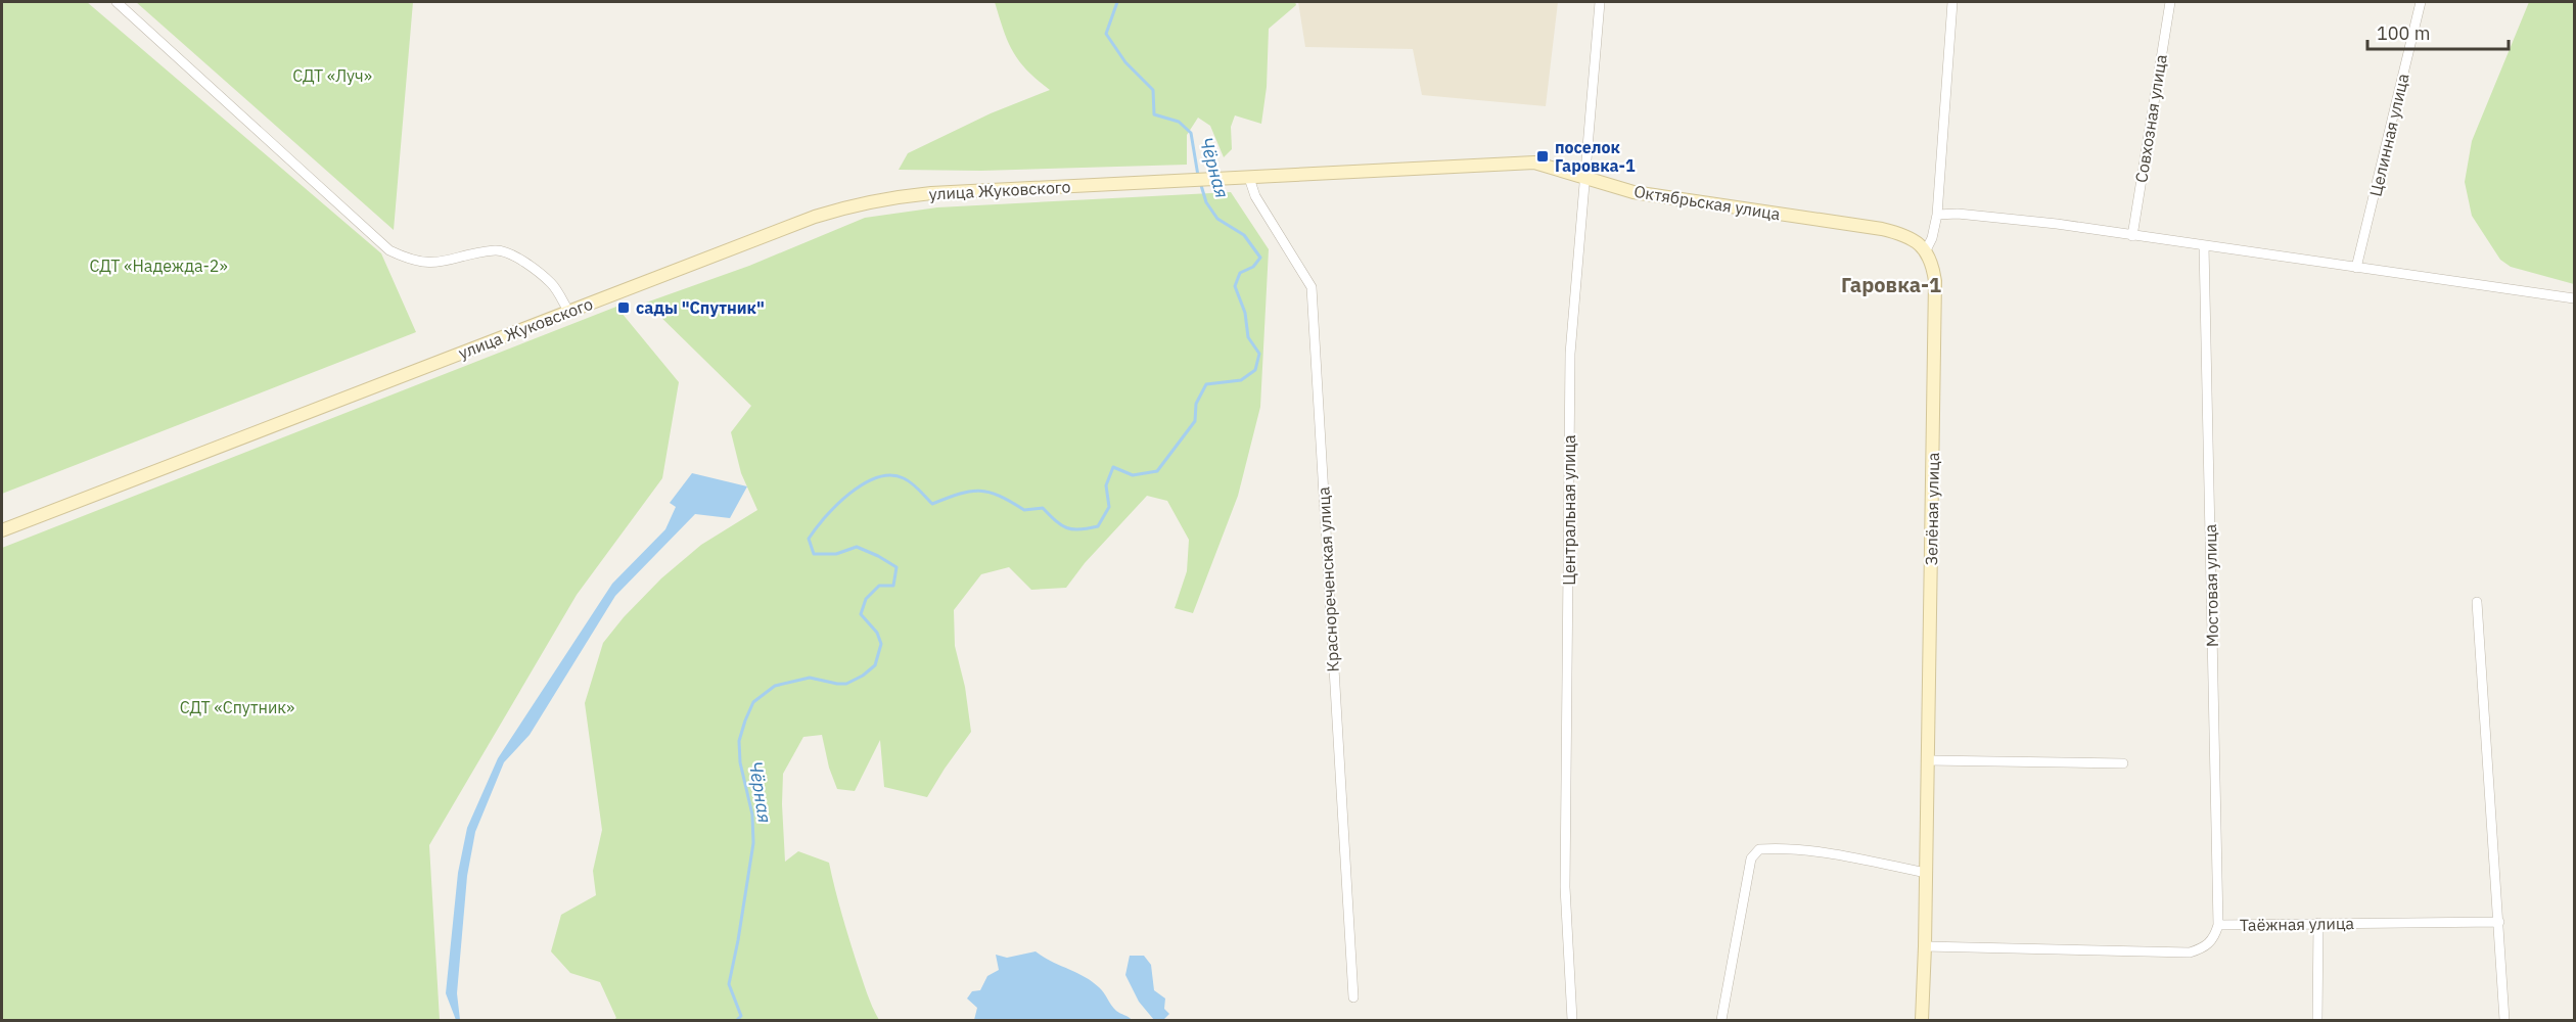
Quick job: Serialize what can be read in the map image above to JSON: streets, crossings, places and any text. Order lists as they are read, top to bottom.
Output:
{
  "streets": {
    "main road": ["улица Жуковского", "Октябрьская улица", "Зелёная улица"],
    "street": [
      "Совхозная улица",
      "Целинная улица",
      "Центральная улица",
      "Краснореченская улица",
      "Мостовая улица",
      "Таёжная улица"
    ]
  },
  "crossings": [
    ["улица Жуковского", "Октябрьская улица"],
    ["Октябрьская улица", "Зелёная улица"],
    ["Октябрьская улица", "Центральная улица"],
    ["Октябрьская улица", "Краснореченская улица"],
    ["Зелёная улица", "Таёжная улица"],
    ["Мостовая улица", "Таёжная улица"]
  ],
  "districts": ["Гаровка-1"],
  "water": ["Чёрная"],
  "parks": ["СДТ «Луч»", "СДТ «Надежда-2»", "СДТ «Спутник»"],
  "places": {
    "transit": ["поселок Гаровка-1", "сады \"Спутник\""]
  },
  "scale_bar": "100 m"
}
